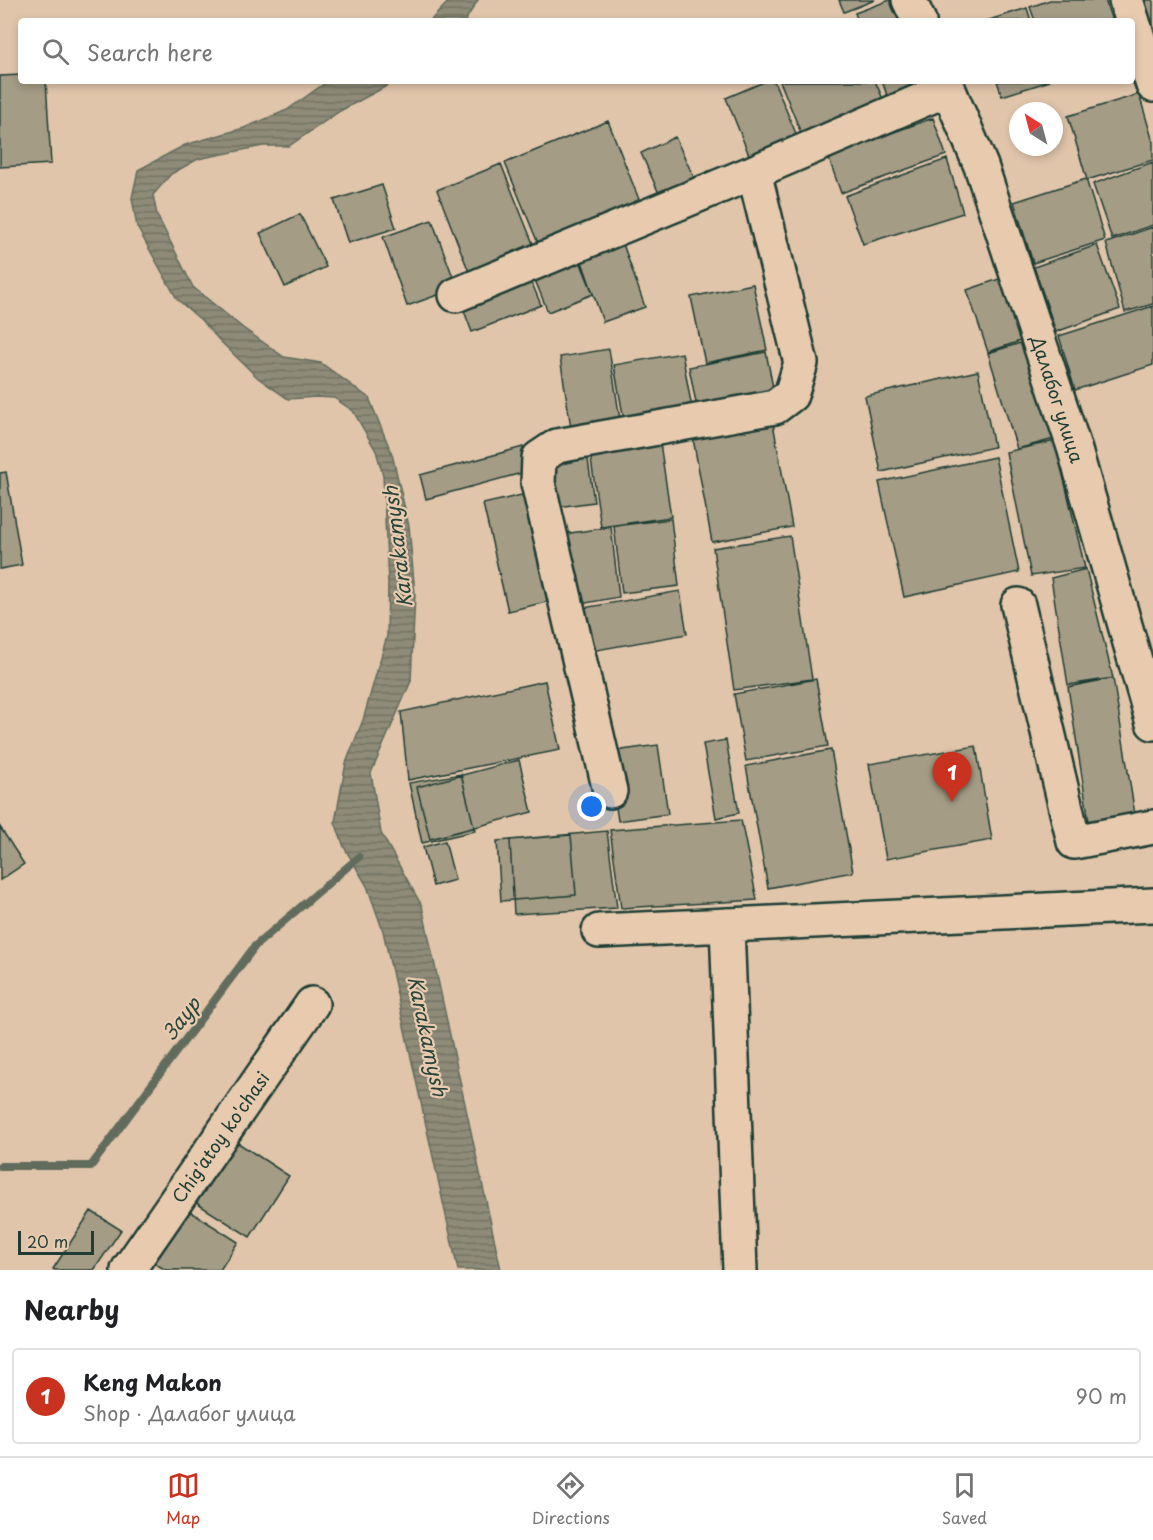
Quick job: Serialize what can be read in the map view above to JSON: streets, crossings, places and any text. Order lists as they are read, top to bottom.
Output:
{
  "streets": {
    "street": ["Далабог улица", "Chig'atoy ko'chasi"]
  },
  "water": ["Karakamysh", "Заур"],
  "scale_bar": "20 m",
  "north": "top left",
  "page": {
    "search": "Search here",
    "pins": "1",
    "scale": "20 m",
    "heading": "Nearby",
    "list": [
      {
        "mark": "1",
        "name": "Keng Makon",
        "note": "Shop · Далабог улица",
        "value": "90 m"
      }
    ],
    "nav": ["Map", "Directions", "Saved"]
  }
}
